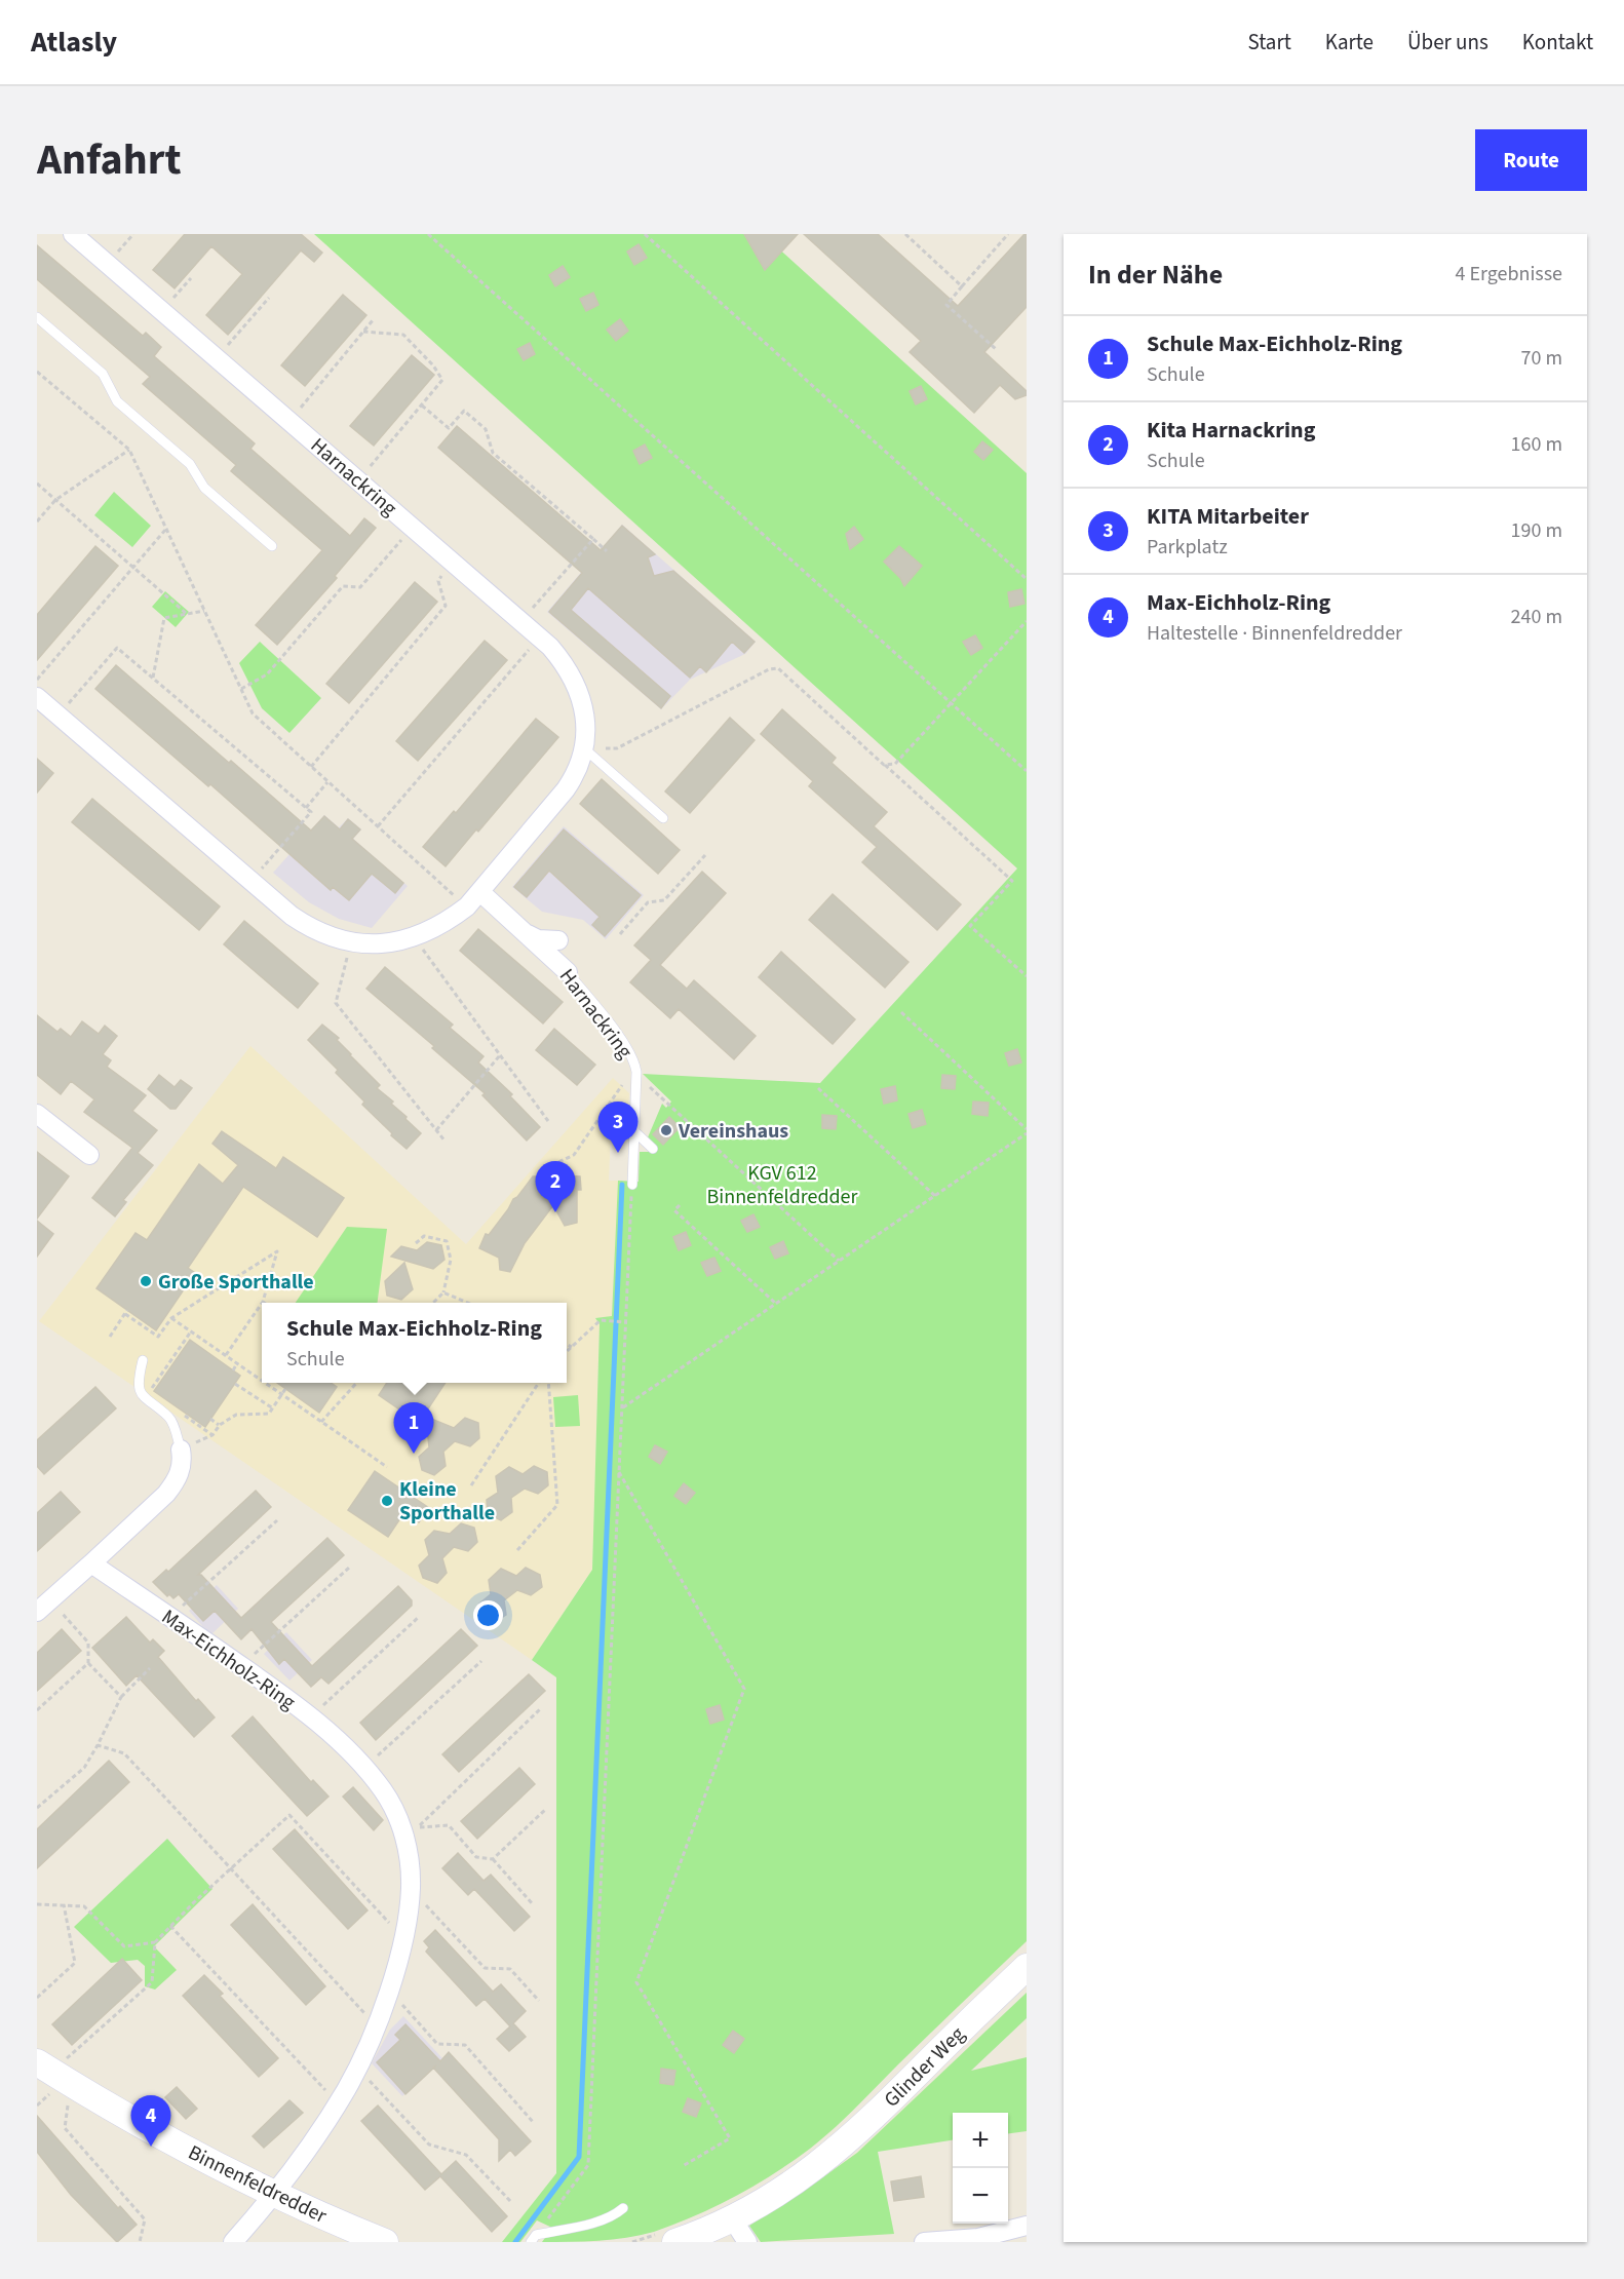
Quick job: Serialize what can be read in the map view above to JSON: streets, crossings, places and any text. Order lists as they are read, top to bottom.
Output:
{
  "streets": {
    "main road": ["Glinder Weg", "Binnenfeldredder"],
    "street": ["Harnackring", "Max-Eichholz-Ring"]
  },
  "crossings": [
    ["Max-Eichholz-Ring", "Binnenfeldredder"]
  ],
  "parks": ["KGV 612 Binnenfeldredder"],
  "places": ["Vereinshaus", "Große Sporthalle", "Kleine Sporthalle"],
  "page": {
    "header": "Atlasly",
    "nav": [
      "Start",
      "Karte",
      "Über uns",
      "Kontakt"
    ],
    "title": "Anfahrt",
    "buttons": "Route",
    "heading": ["In der Nähe", "4 Ergebnisse"],
    "list": [
      {
        "mark": "1",
        "name": "Schule Max-Eichholz-Ring",
        "note": "Schule",
        "value": "70 m"
      },
      {
        "mark": "2",
        "name": "Kita Harnackring",
        "note": "Schule",
        "value": "160 m"
      },
      {
        "mark": "3",
        "name": "KITA Mitarbeiter",
        "note": "Parkplatz",
        "value": "190 m"
      },
      {
        "mark": "4",
        "name": "Max-Eichholz-Ring",
        "note": "Haltestelle · Binnenfeldredder",
        "value": "240 m"
      }
    ],
    "pins": [
      "3",
      "2",
      "1",
      "4"
    ],
    "popup": ["Schule Max-Eichholz-Ring", "Schule"],
    "map_buttons": ["+", "−"]
  }
}
